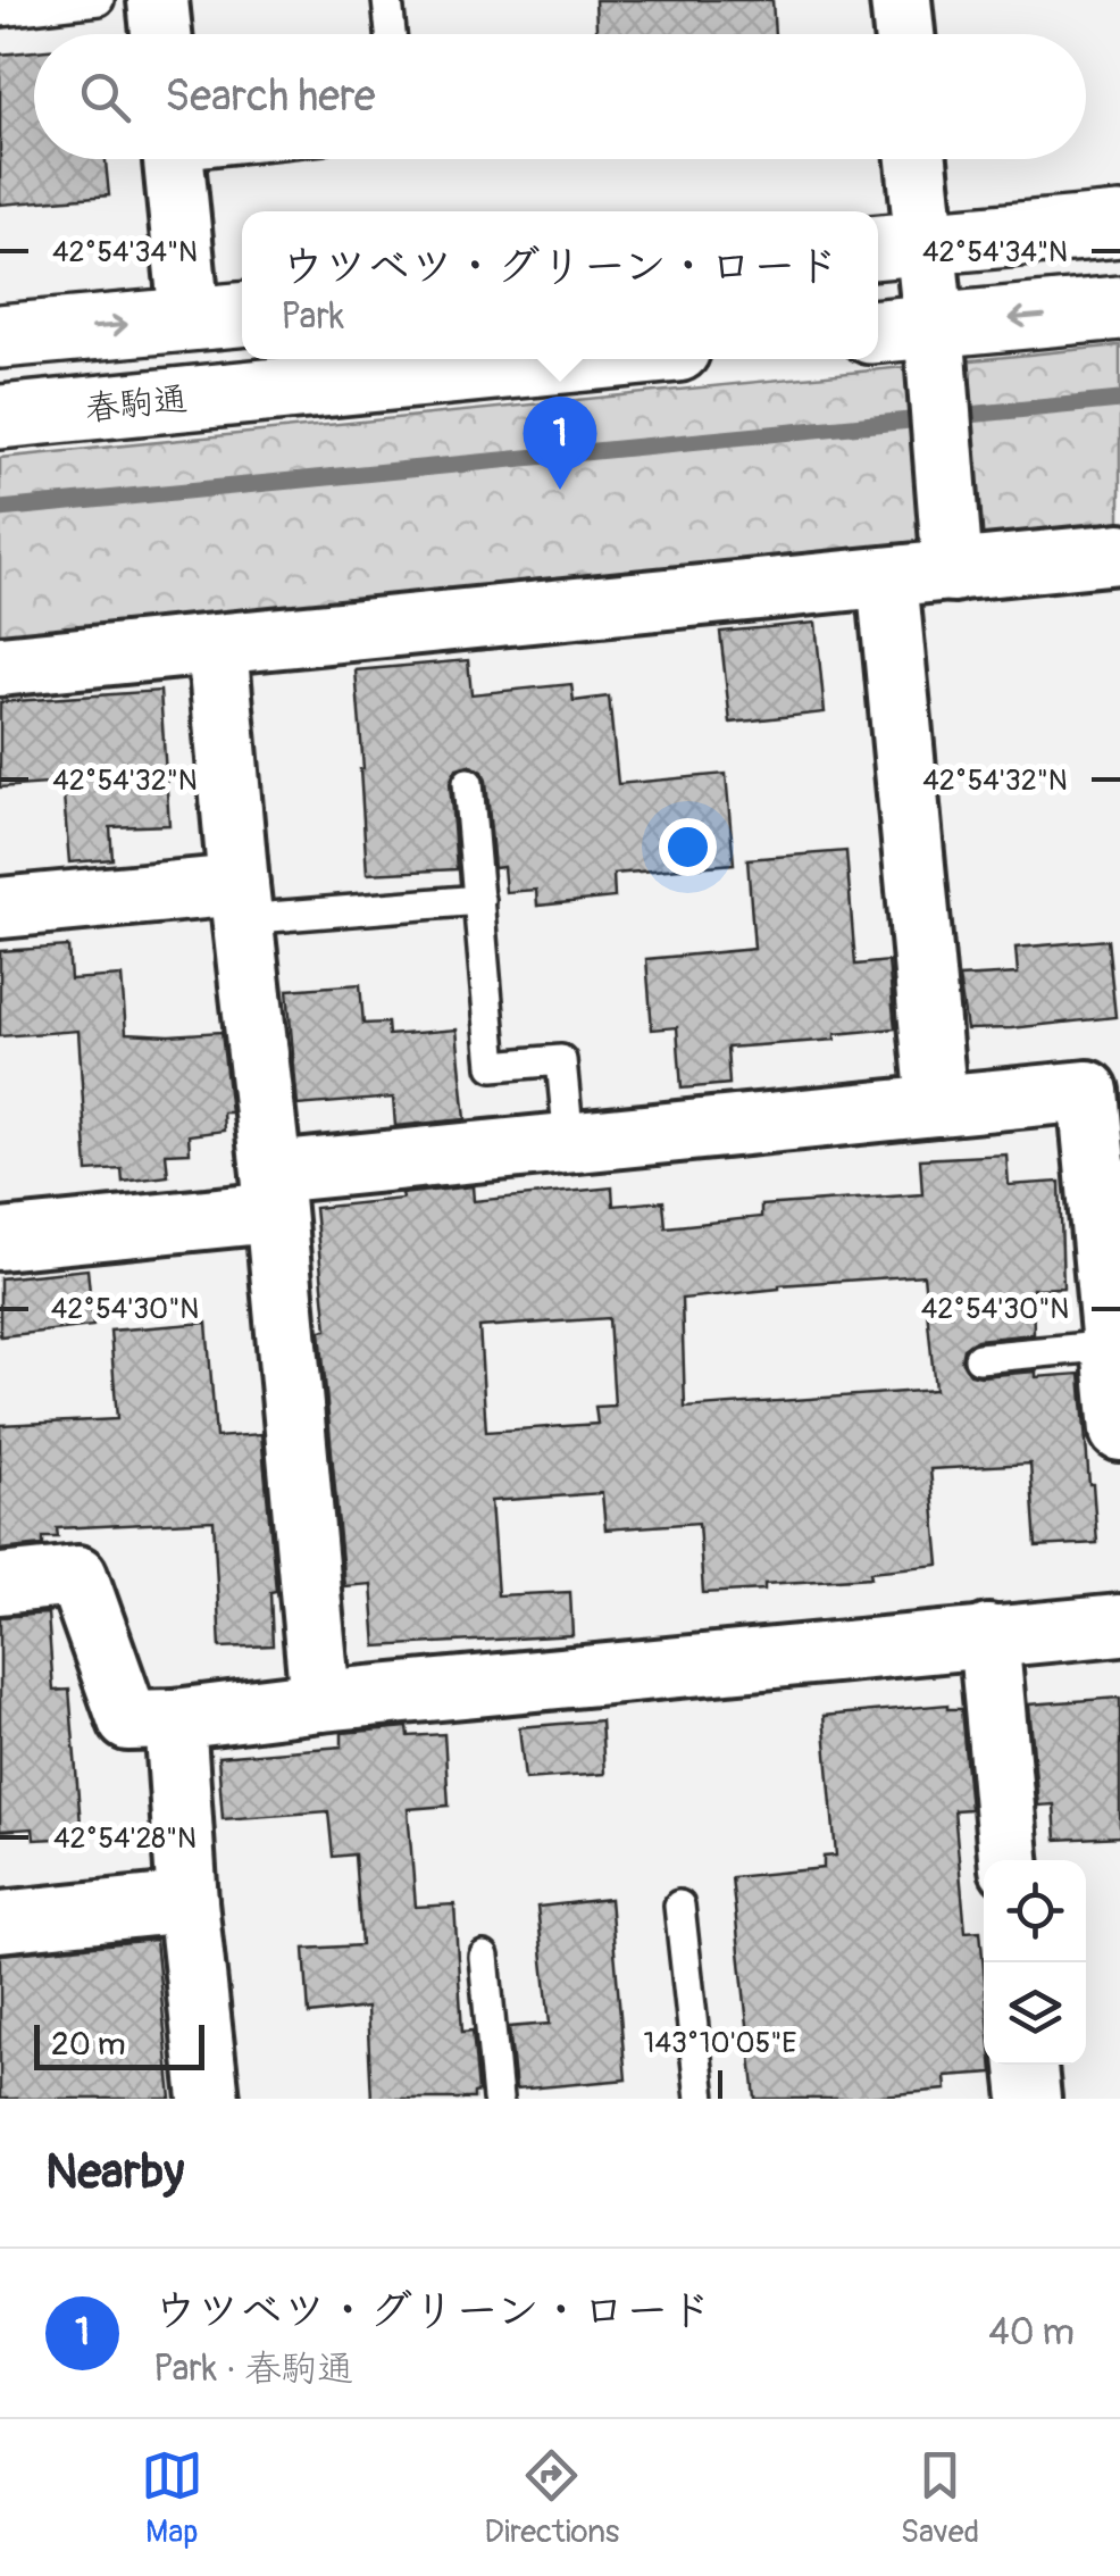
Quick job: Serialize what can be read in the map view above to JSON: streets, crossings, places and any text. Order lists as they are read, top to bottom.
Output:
{
  "streets": {
    "street": ["春駒通"]
  },
  "scale_bar": "20 m",
  "page": {
    "search": "Search here",
    "popup": ["ウツベツ・グリーン・ロード", "Park"],
    "pins": "1",
    "scale": "20 m",
    "heading": "Nearby",
    "list": [
      {
        "mark": "1",
        "name": "ウツベツ・グリーン・ロード",
        "note": "Park · 春駒通",
        "value": "40 m"
      }
    ],
    "nav": ["Map", "Directions", "Saved"]
  },
  "coordinates": [
    "42°54'34\"N",
    "42°54'32\"N",
    "42°54'30\"N",
    "42°54'28\"N",
    "143°10'05\"E"
  ]
}
